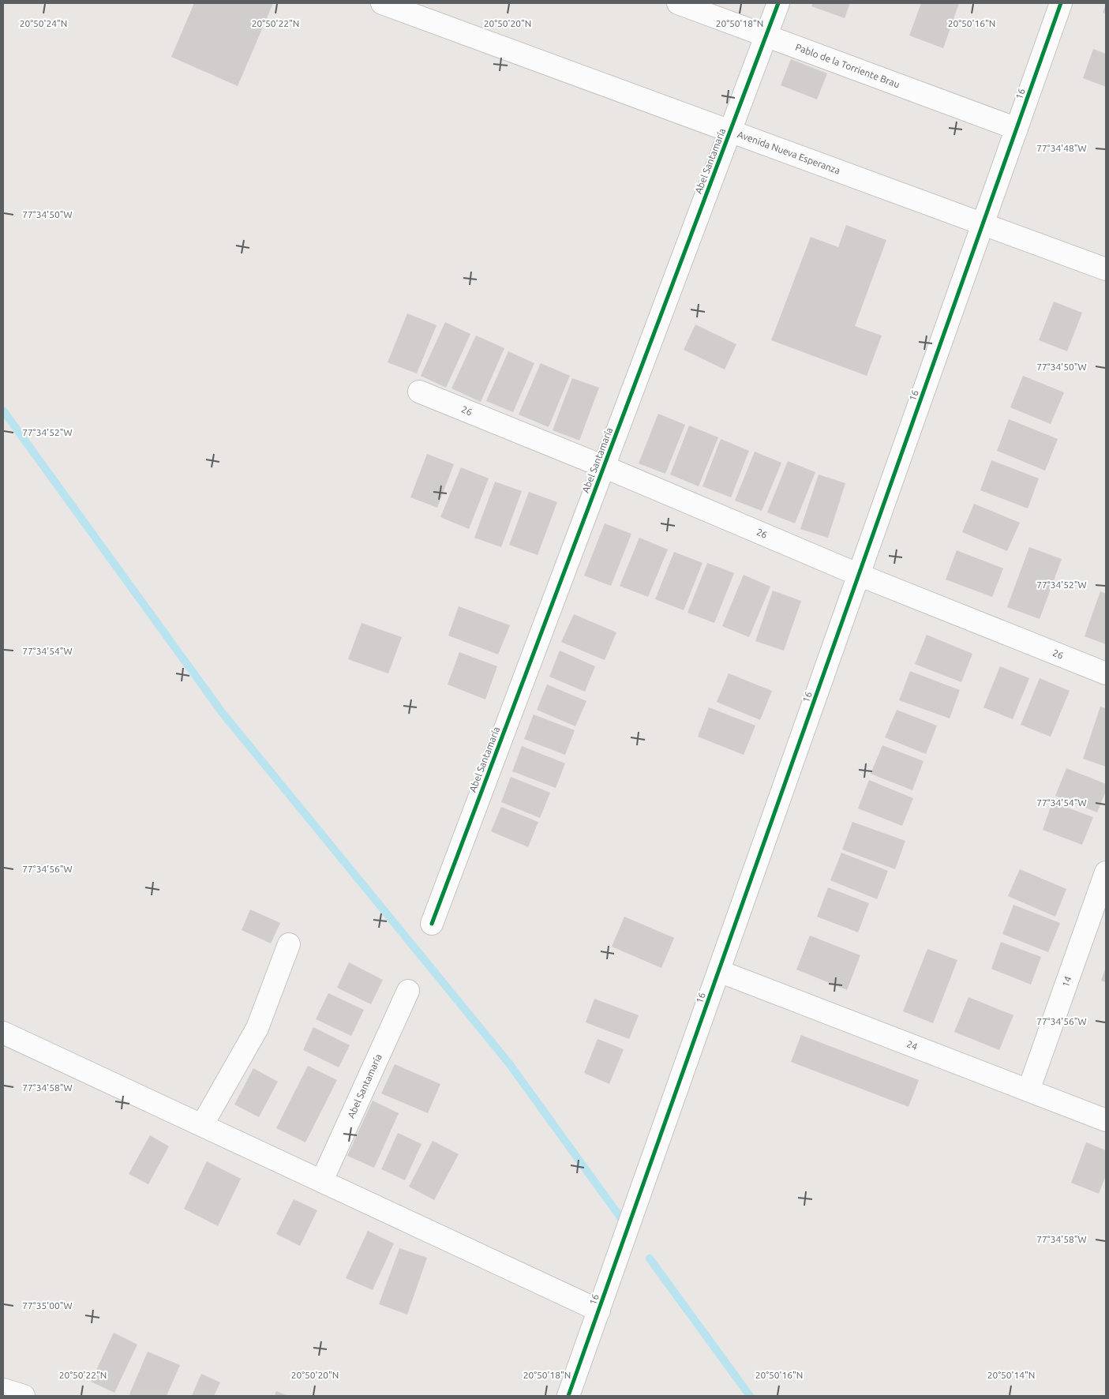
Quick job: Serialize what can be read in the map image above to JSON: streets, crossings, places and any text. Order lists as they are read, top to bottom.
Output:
{
  "streets": {
    "street": [
      "Pablo de la Torriente Brau",
      "16",
      "Avenida Nueva Esperanza",
      "Abel Santamaría",
      "26",
      "14",
      "24"
    ]
  },
  "crossings": [
    ["Pablo de la Torriente Brau", "16"],
    ["Pablo de la Torriente Brau", "Abel Santamaría"],
    ["16", "Avenida Nueva Esperanza"],
    ["16", "26"],
    ["16", "24"],
    ["Avenida Nueva Esperanza", "Abel Santamaría"],
    ["Abel Santamaría", "26"],
    ["14", "24"]
  ],
  "coordinates": [
    "20°50'24\"N",
    "20°50'22\"N",
    "20°50'20\"N",
    "20°50'18\"N",
    "20°50'16\"N",
    "77°34'48\"W",
    "77°34'50\"W",
    "77°34'52\"W",
    "77°34'54\"W",
    "77°34'56\"W",
    "77°34'58\"W",
    "77°35'00\"W",
    "20°50'14\"N"
  ]
}
